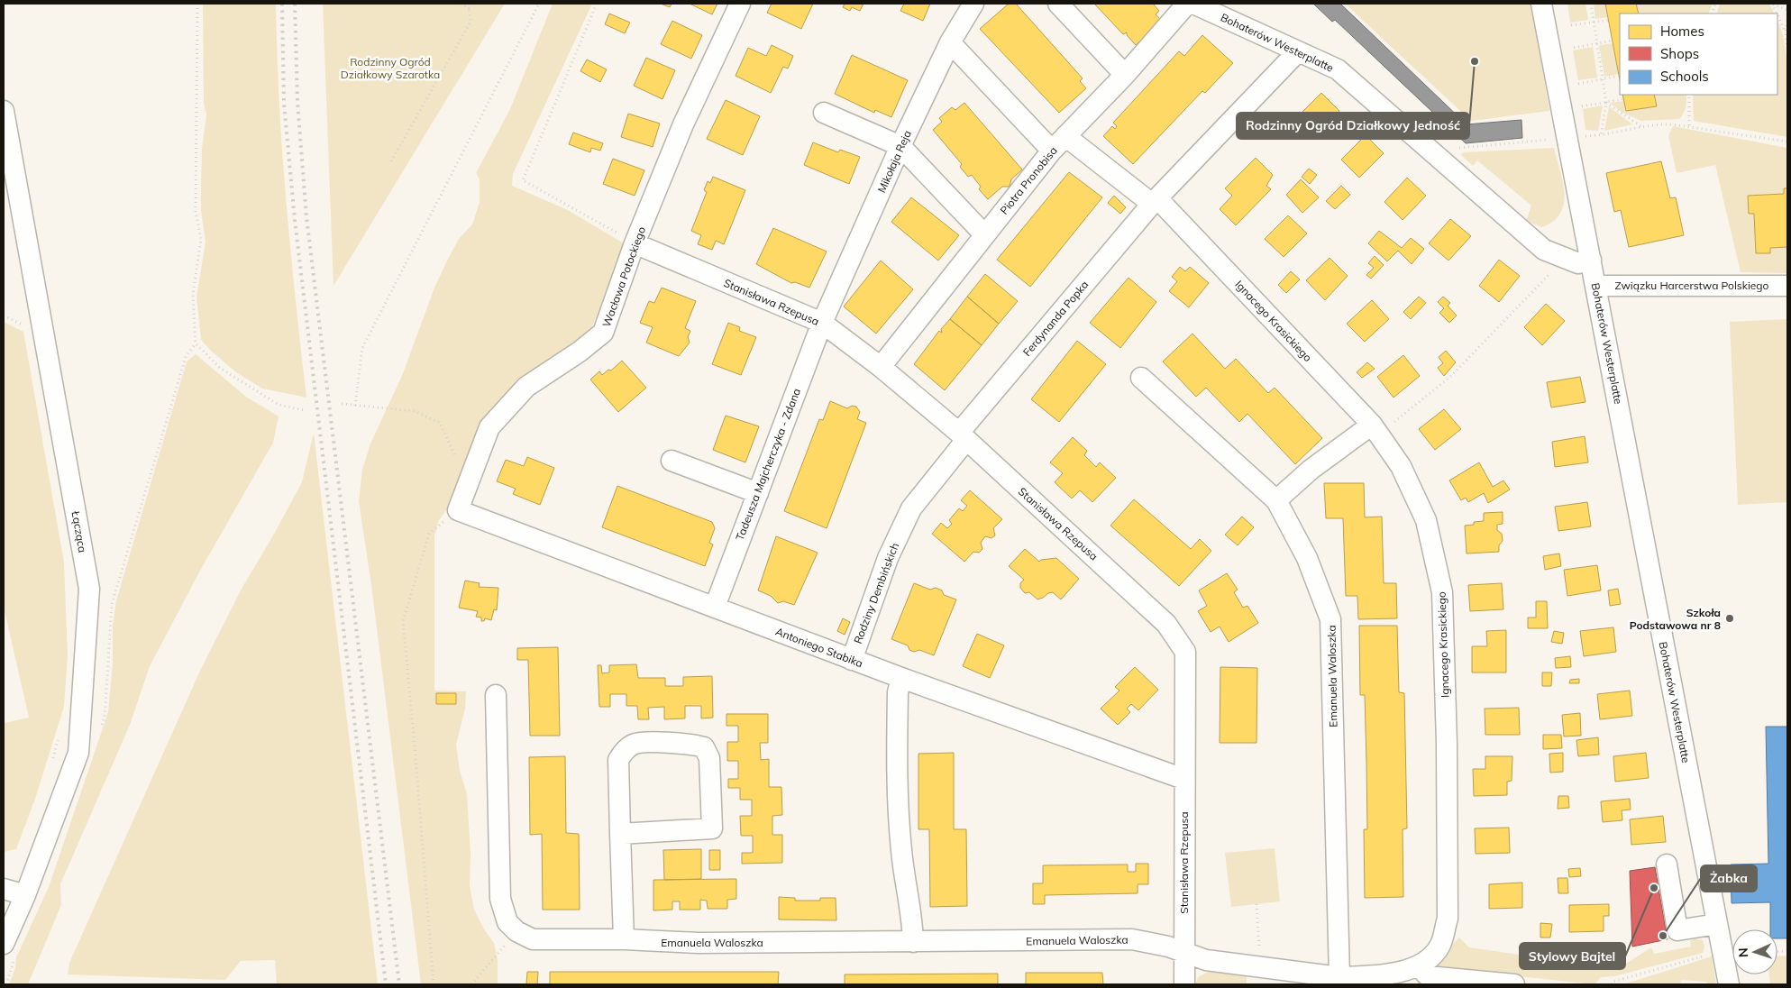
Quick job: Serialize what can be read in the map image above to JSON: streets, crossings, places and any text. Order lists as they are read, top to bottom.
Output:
{
  "streets": {
    "street": [
      "Bohaterów Westerplatte",
      "Mikołaja Reja",
      "Piotra Pronobisa",
      "Wacława Potockiego",
      "Związku Harcerstwa Polskiego",
      "Stanisława Rzepusa",
      "Ferdynanda Popka",
      "Ignacego Krasickiego",
      "Tadeusza Majcherczyka - Zdana",
      "Łącząca",
      "Rodziny Dembińskich",
      "Antoniego Stabika",
      "Emanuela Waloszka"
    ]
  },
  "crossings": [
    ["Bohaterów Westerplatte", "Związku Harcerstwa Polskiego"],
    ["Bohaterów Westerplatte", "Ferdynanda Popka"],
    ["Mikołaja Reja", "Stanisława Rzepusa"],
    ["Mikołaja Reja", "Ignacego Krasickiego"],
    ["Mikołaja Reja", "Tadeusza Majcherczyka - Zdana"],
    ["Piotra Pronobisa", "Stanisława Rzepusa"],
    ["Piotra Pronobisa", "Ignacego Krasickiego"],
    ["Wacława Potockiego", "Stanisława Rzepusa"],
    ["Wacława Potockiego", "Antoniego Stabika"],
    ["Stanisława Rzepusa", "Ferdynanda Popka"],
    ["Stanisława Rzepusa", "Tadeusza Majcherczyka - Zdana"],
    ["Stanisława Rzepusa", "Rodziny Dembińskich"],
    ["Stanisława Rzepusa", "Antoniego Stabika"],
    ["Stanisława Rzepusa", "Emanuela Waloszka"],
    ["Ferdynanda Popka", "Ignacego Krasickiego"],
    ["Ferdynanda Popka", "Rodziny Dembińskich"],
    ["Tadeusza Majcherczyka - Zdana", "Antoniego Stabika"],
    ["Rodziny Dembińskich", "Antoniego Stabika"]
  ],
  "parks": ["Rodzinny Ogród Działkowy Szarotka"],
  "places": [
    "Rodzinny Ogród Działkowy Jedność",
    "Szkoła Podstawowa nr 8",
    "Stylowy Bajtel",
    "Żabka"
  ],
  "legend": ["Homes", "Shops", "Schools"],
  "north": "left"
}
